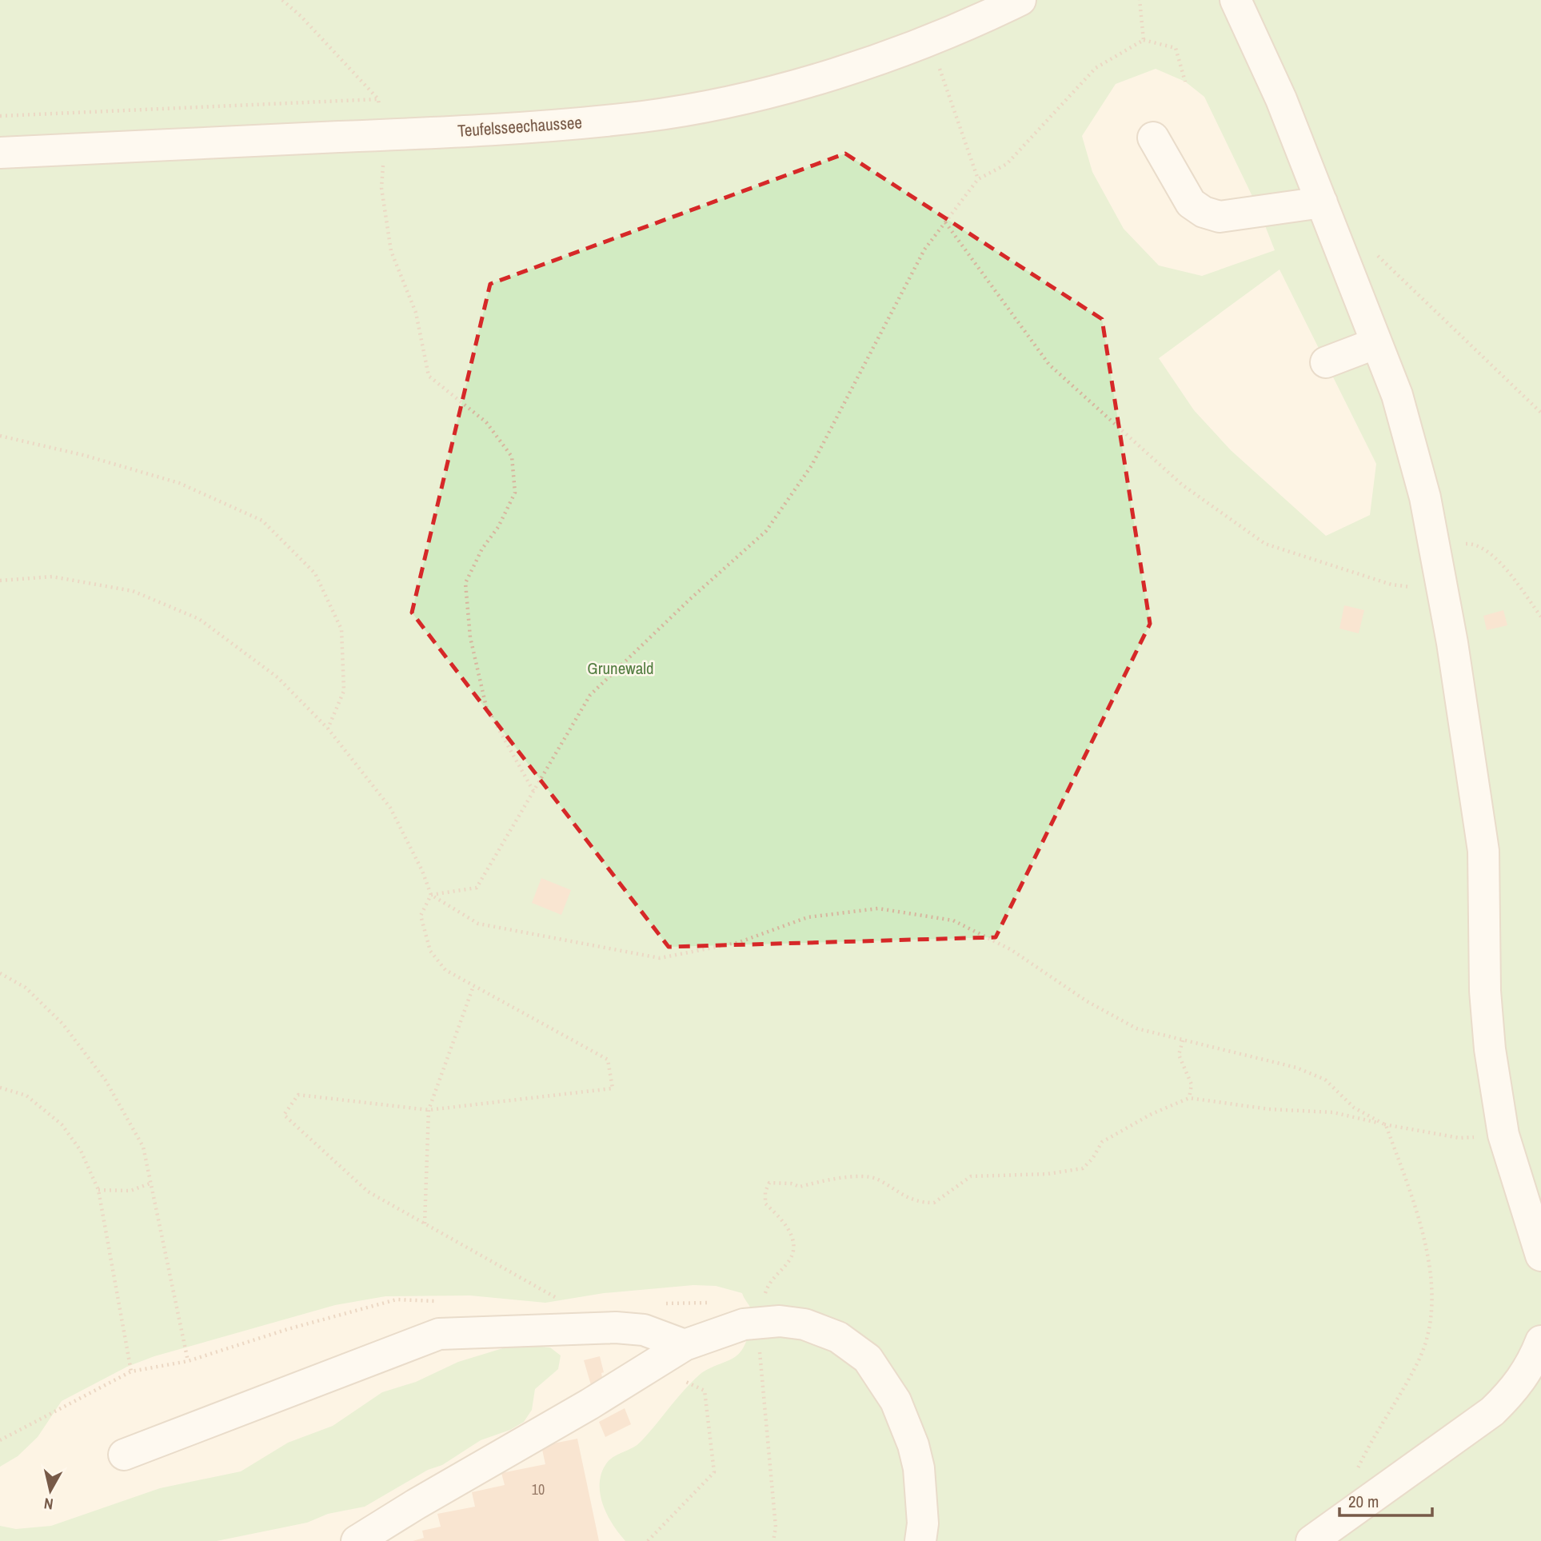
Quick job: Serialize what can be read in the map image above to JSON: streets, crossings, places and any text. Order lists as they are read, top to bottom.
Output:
{
  "streets": {
    "street": ["Teufelsseechaussee"]
  },
  "parks": ["Grunewald"],
  "house_numbers": ["10"],
  "scale_bar": "20 m",
  "north": "bottom"
}
